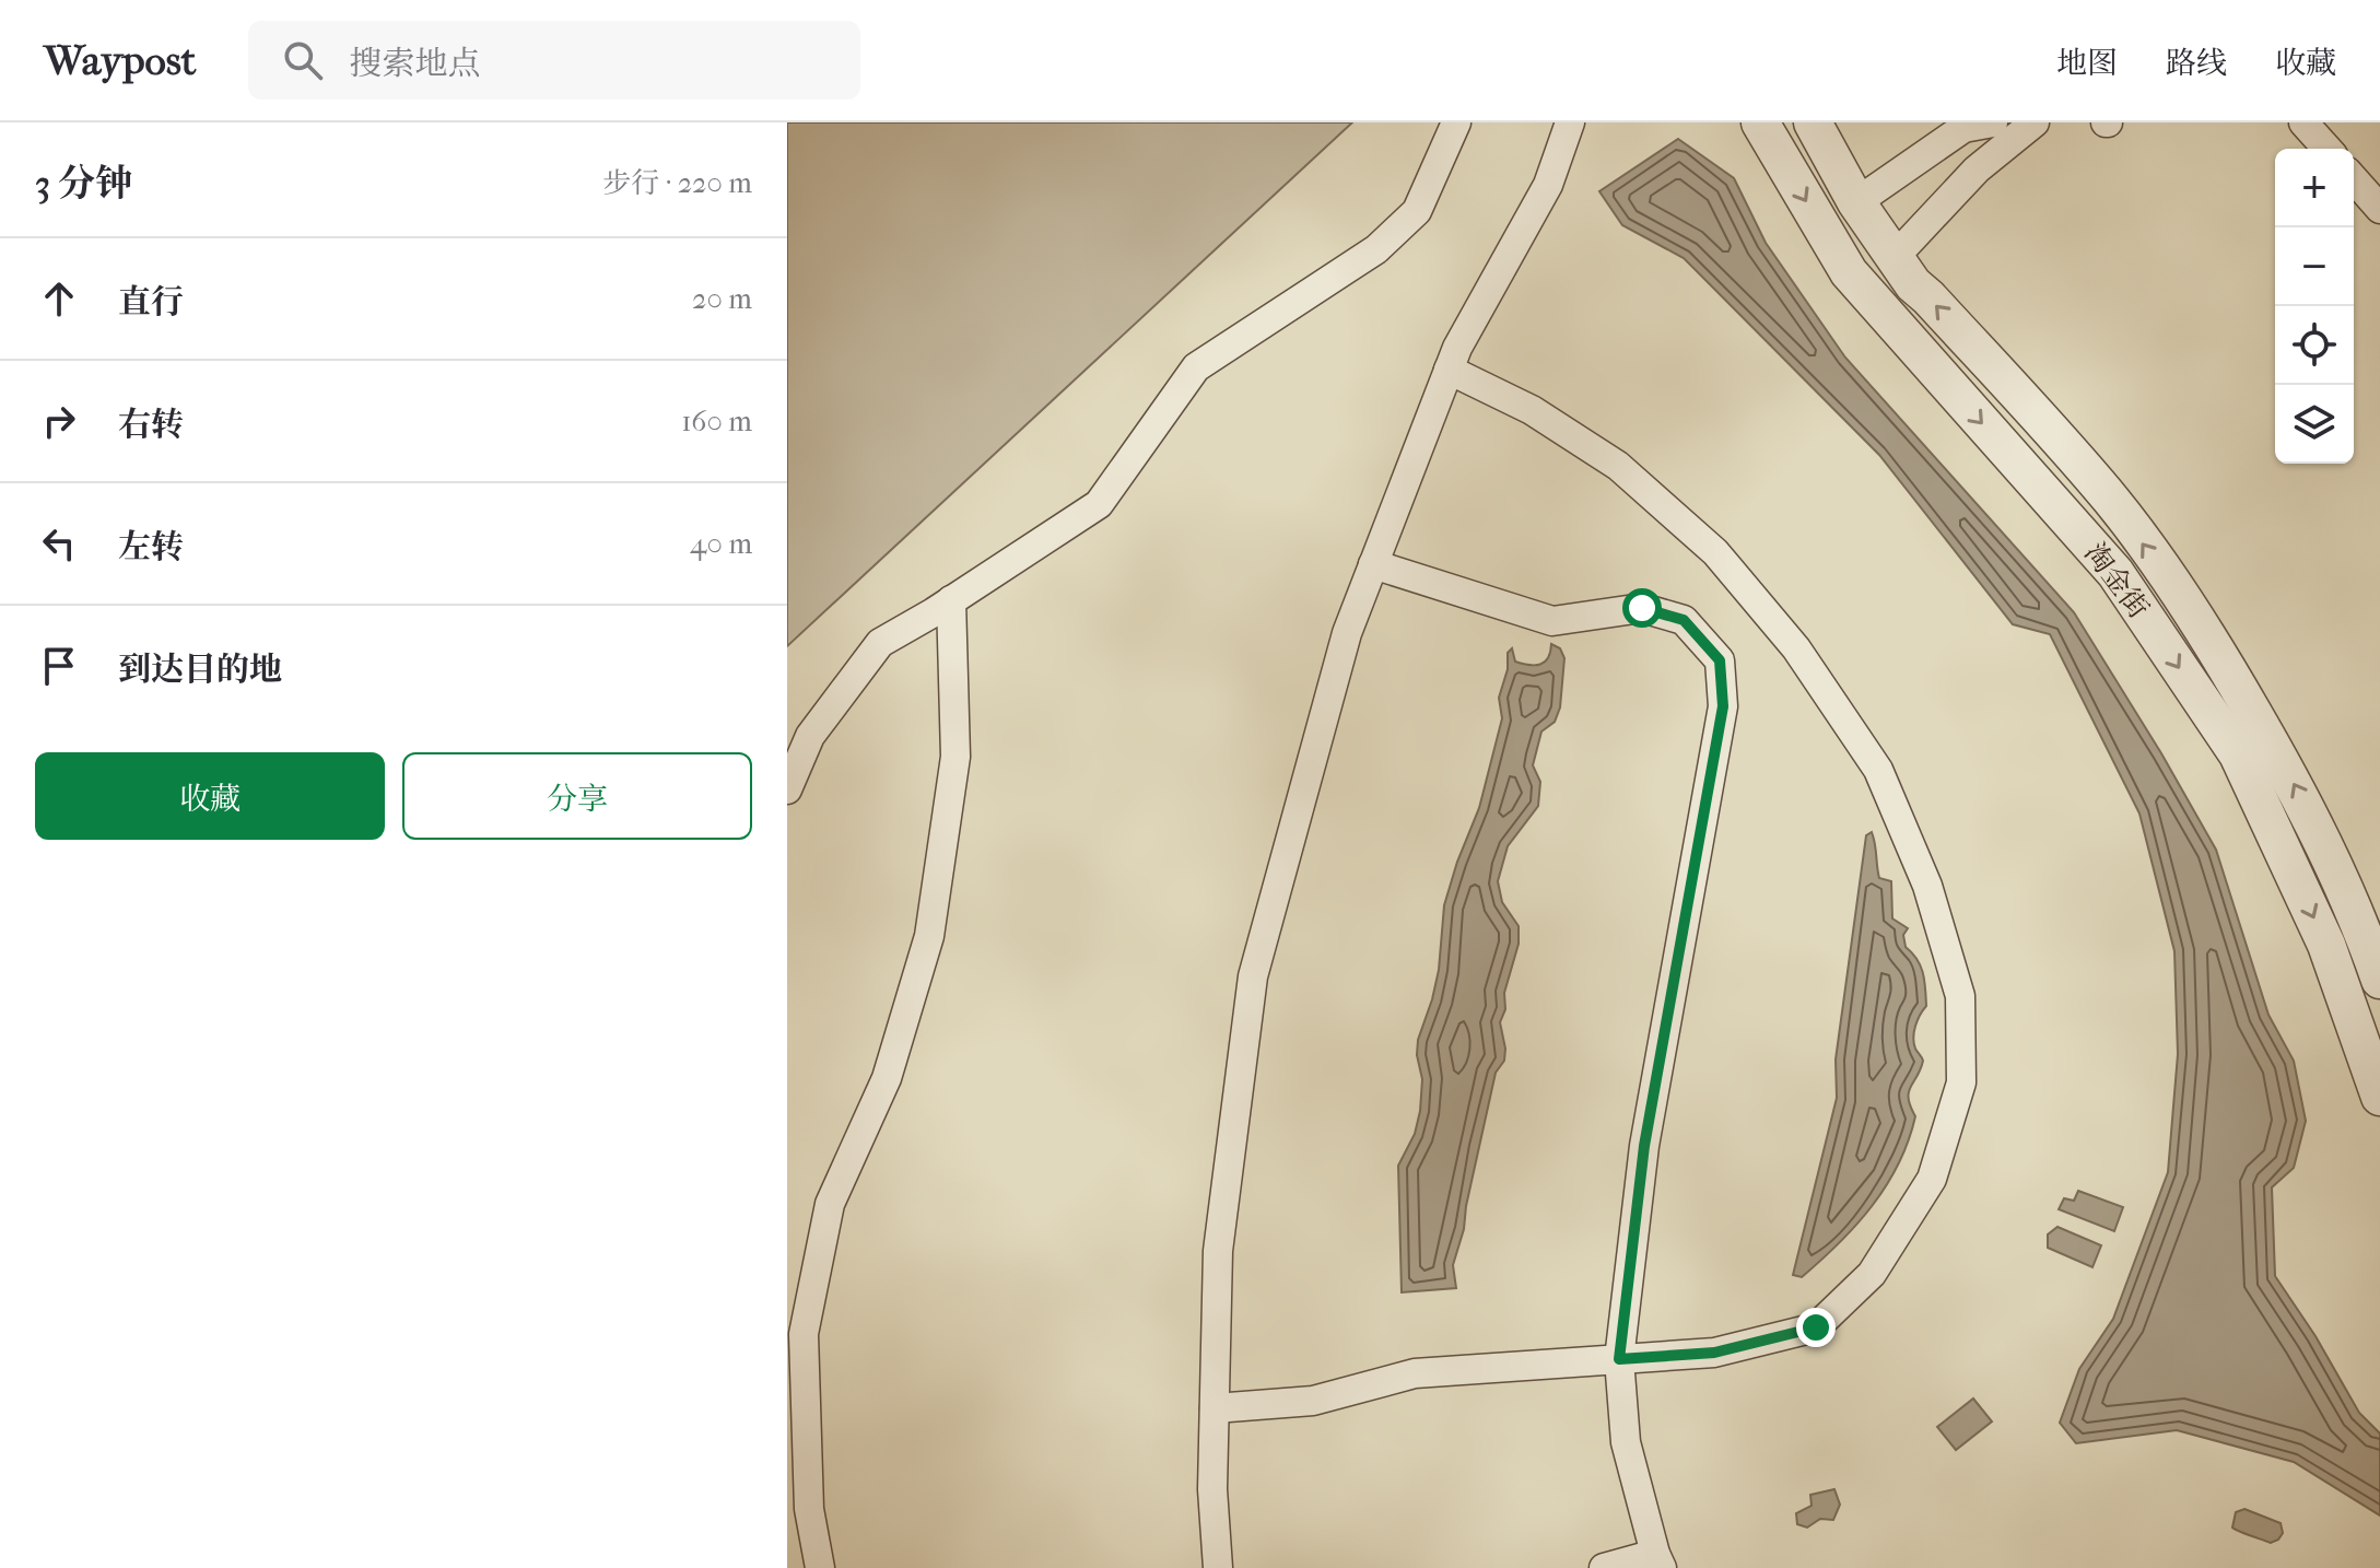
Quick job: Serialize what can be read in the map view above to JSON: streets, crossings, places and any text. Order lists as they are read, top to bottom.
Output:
{
  "streets": {
    "street": ["淘金街"]
  },
  "page": {
    "header": "Waypost",
    "search": "搜索地点",
    "nav": ["地图", "路线", "收藏"],
    "heading": ["3 分钟", "步行 · 220 m"],
    "map_buttons": ["+", "−"],
    "list": [
      ["直行", "20 m"],
      ["右转", "160 m"],
      ["左转", "40 m"],
      "到达目的地"
    ],
    "buttons": ["收藏", "分享"]
  }
}
